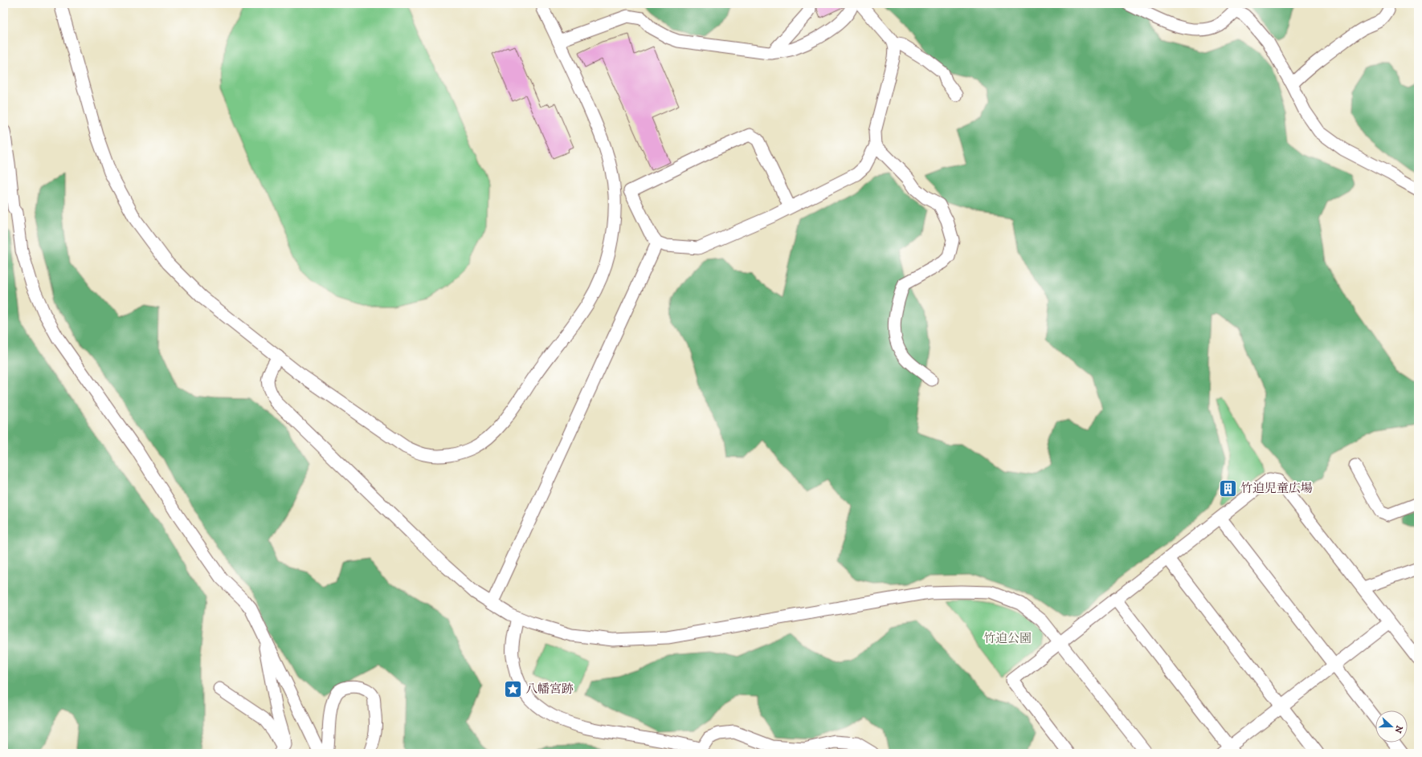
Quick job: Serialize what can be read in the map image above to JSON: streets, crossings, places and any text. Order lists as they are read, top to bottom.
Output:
{
  "parks": ["竹迫公園"],
  "places": {
    "building": ["竹迫児童広場"],
    "place": ["八幡宮跡"]
  },
  "north": "right"
}
